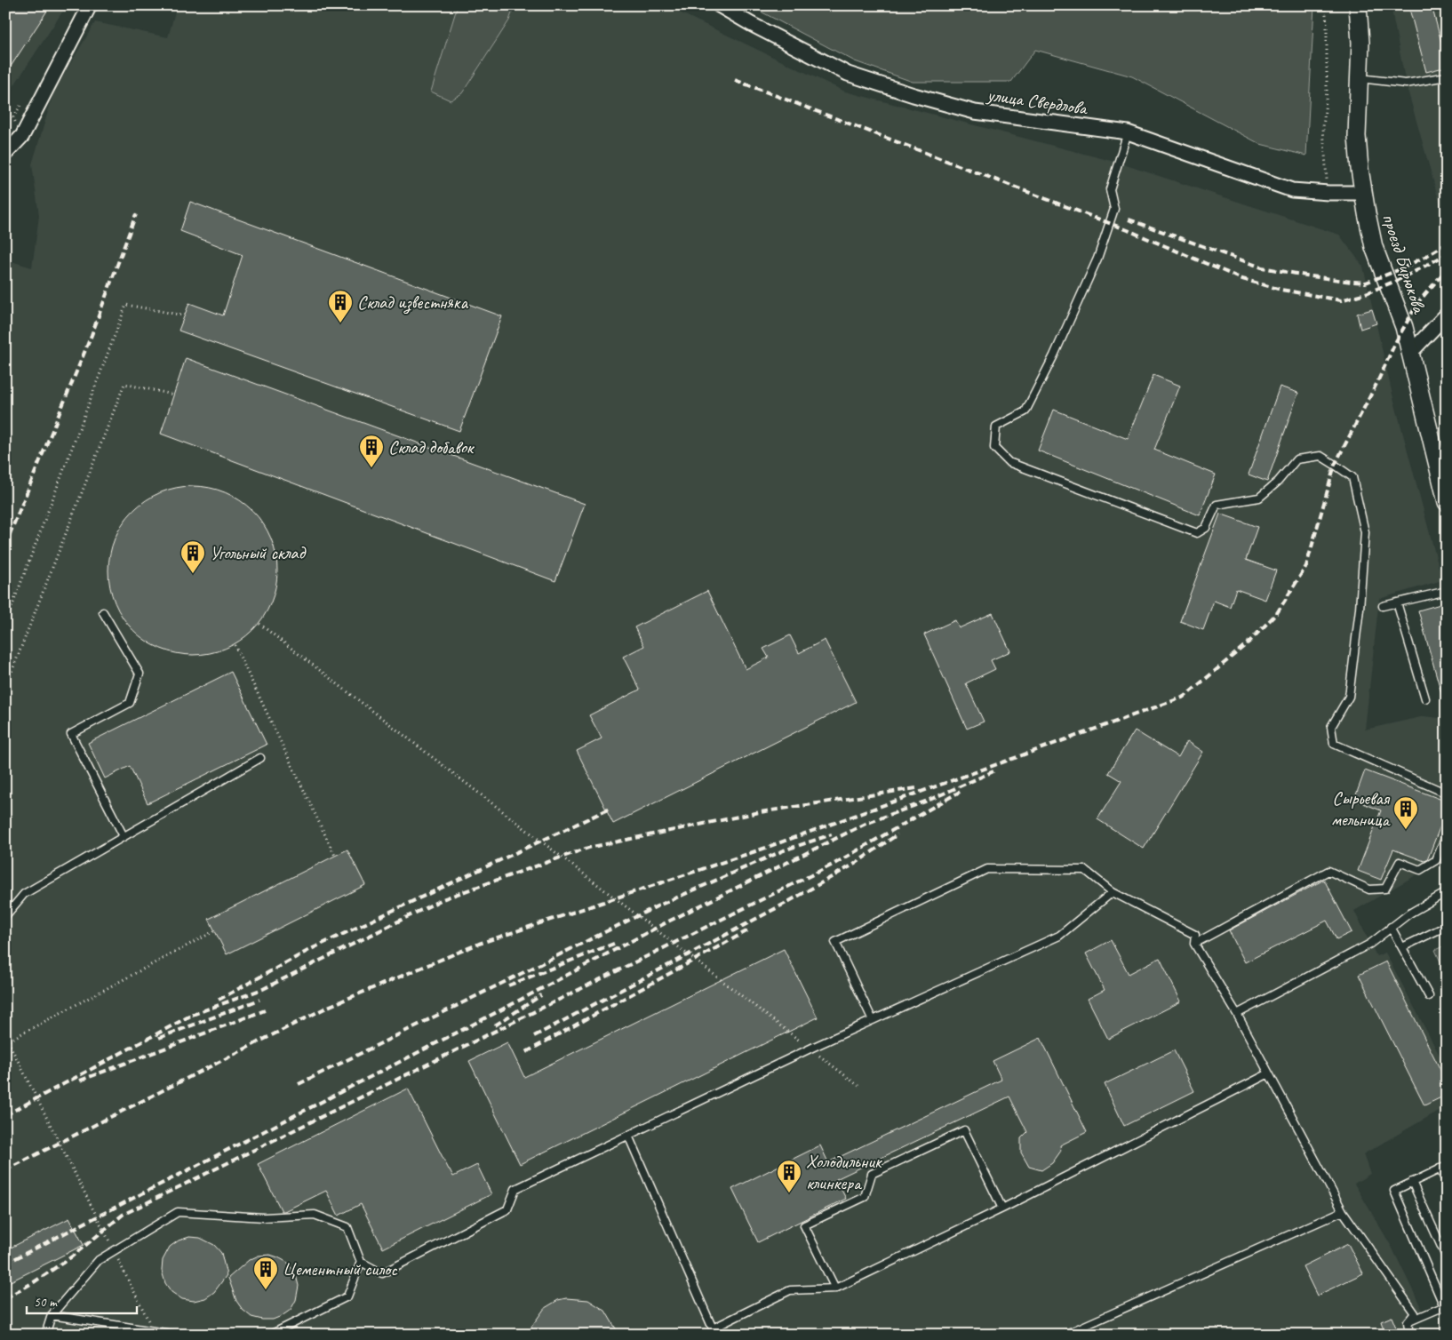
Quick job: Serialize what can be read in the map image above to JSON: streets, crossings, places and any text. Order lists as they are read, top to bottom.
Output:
{
  "streets": {
    "street": ["улица Свердлова", "проезд Бирюкова"]
  },
  "crossings": [
    ["улица Свердлова", "проезд Бирюкова"]
  ],
  "places": {
    "building": [
      "Склад известняка",
      "Склад добавок",
      "Угольный склад",
      "Сырьевая мельница",
      "Холодильник клинкера",
      "Цементный силос"
    ]
  },
  "scale_bar": "50 m"
}
